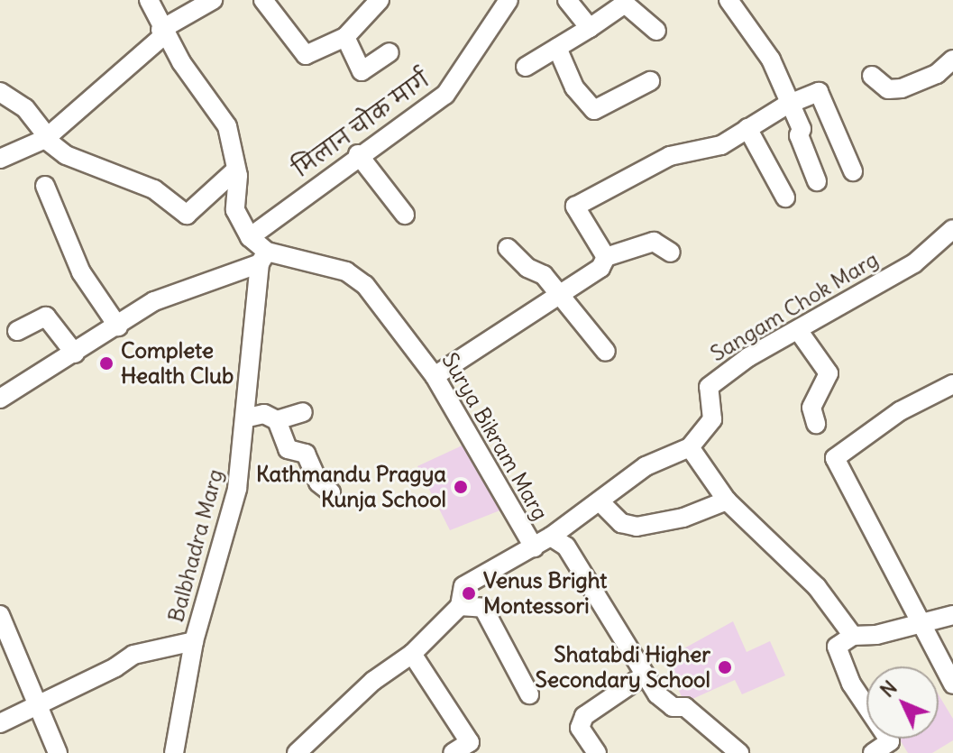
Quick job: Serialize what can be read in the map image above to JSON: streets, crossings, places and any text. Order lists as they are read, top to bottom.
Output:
{
  "streets": {
    "street": [
      "मिलान चोक मार्ग",
      "Sangam Chok Marg",
      "Surya Bikram Marg",
      "Balbhadra Marg"
    ]
  },
  "crossings": [
    ["Sangam Chok Marg", "Surya Bikram Marg"],
    ["Surya Bikram Marg", "Balbhadra Marg"]
  ],
  "places": [
    "Complete Health Club",
    "Kathmandu Pragya Kunja School",
    "Venus Bright Montessori",
    "Shatabdi Higher Secondary School"
  ],
  "north": "top left"
}
